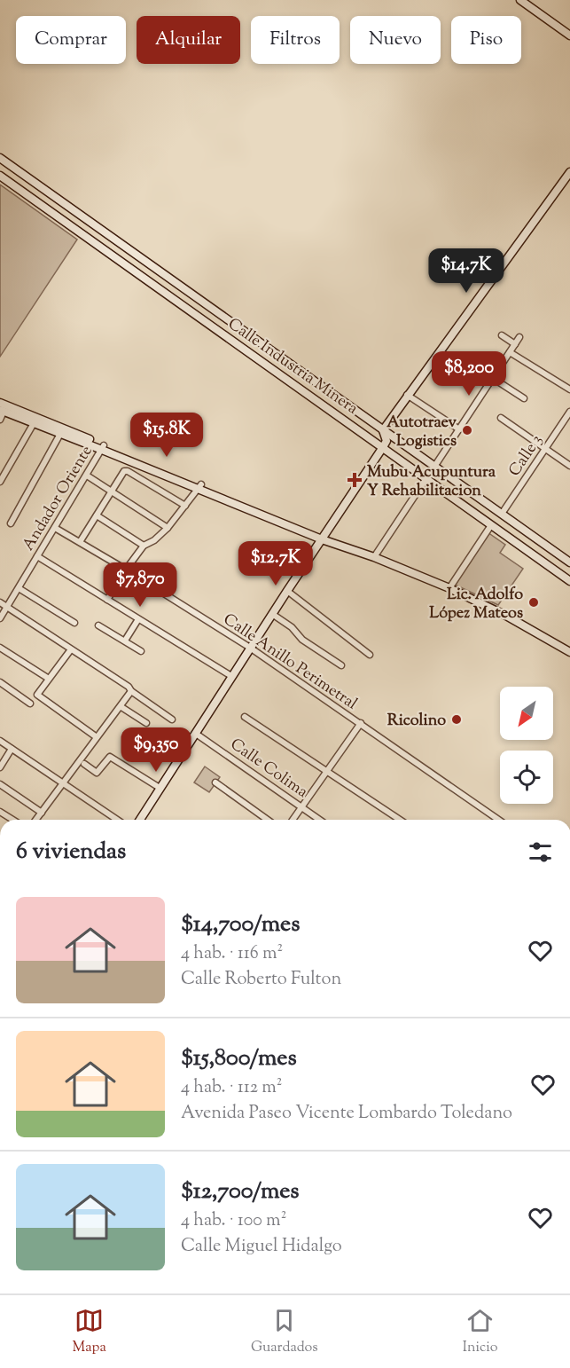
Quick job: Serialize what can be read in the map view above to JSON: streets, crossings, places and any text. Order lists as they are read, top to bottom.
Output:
{
  "streets": {
    "main road": ["Calle Industria Minera"],
    "street": [
      "Calle 3",
      "Andador Oriente",
      "Calle Anillo Perimetral",
      "Calle Colima"
    ]
  },
  "crossings": [
    ["Calle Industria Minera", "Calle 3"],
    ["Andador Oriente", "Calle Anillo Perimetral"]
  ],
  "places": {
    "other": ["Autotraev Logistics", "Lic. Adolfo López Mateos", "Ricolino"],
    "health": ["Mubu Acupuntura Y Rehabilitacion"]
  },
  "north": "bottom left",
  "page": {
    "chip": [
      "Comprar",
      "Alquilar",
      "Filtros",
      "Nuevo",
      "Piso"
    ],
    "price": [
      "$14.7K",
      "$8,200",
      "$15.8K",
      "$12.7K",
      "$7,870",
      "$9,350"
    ],
    "heading": "6 viviendas",
    "list": [
      {
        "name": "$14,700/mes",
        "note": "4 hab. · 116 m² · Calle Roberto Fulton"
      },
      {
        "name": "$15,800/mes",
        "note": "4 hab. · 112 m² · Avenida Paseo Vicente Lombardo Toledano"
      },
      {
        "name": "$12,700/mes",
        "note": "4 hab. · 100 m² · Calle Miguel Hidalgo"
      }
    ],
    "tabs": ["Mapa", "Guardados", "Inicio"]
  }
}
